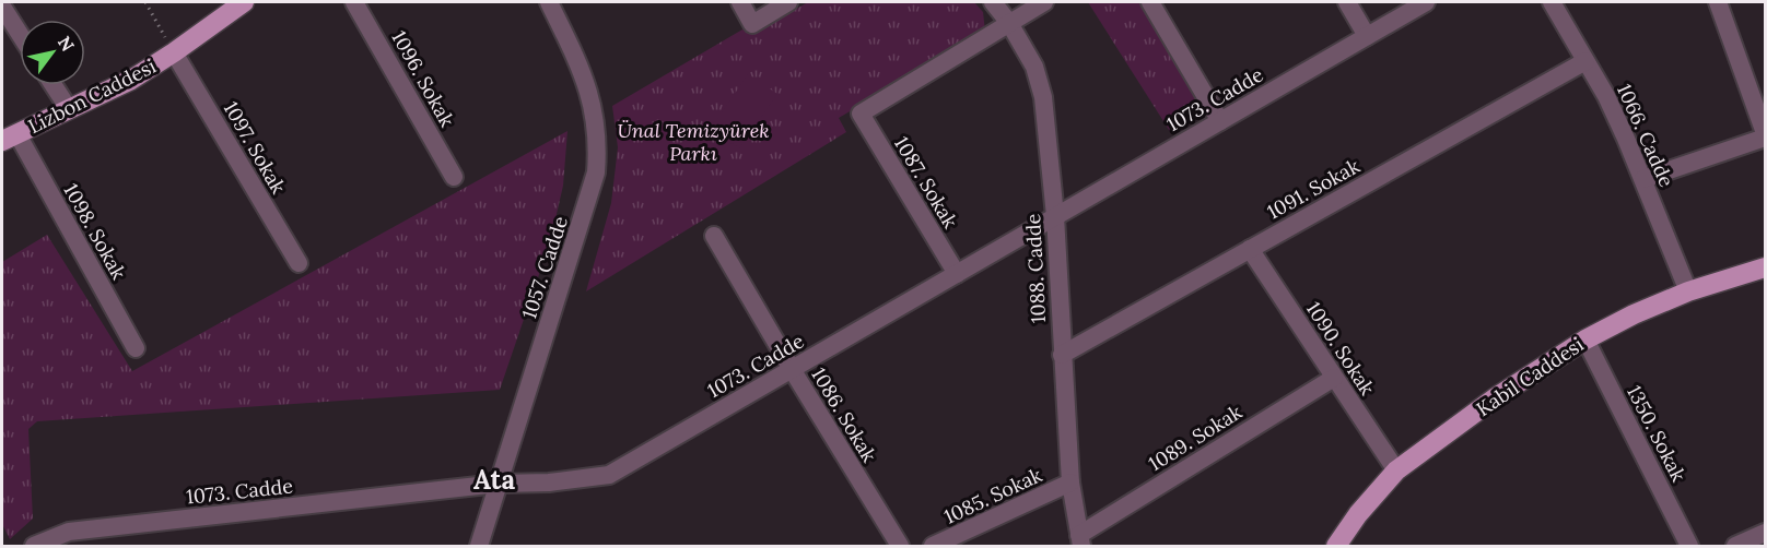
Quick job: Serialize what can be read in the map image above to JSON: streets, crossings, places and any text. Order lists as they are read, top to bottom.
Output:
{
  "streets": {
    "main road": ["Lizbon Caddesi", "Kabil Caddesi"],
    "street": [
      "1096. Sokak",
      "1073. Cadde",
      "1066. Cadde",
      "1097. Sokak",
      "1087. Sokak",
      "1091. Sokak",
      "1098. Sokak",
      "1057. Cadde",
      "1088. Cadde",
      "1090. Sokak",
      "1086. Sokak",
      "1350. Sokak",
      "1089. Sokak",
      "1085. Sokak"
    ]
  },
  "crossings": [
    ["Lizbon Caddesi", "1097. Sokak"],
    ["Lizbon Caddesi", "1098. Sokak"],
    ["1073. Cadde", "1087. Sokak"],
    ["1073. Cadde", "1057. Cadde"],
    ["1073. Cadde", "1088. Cadde"],
    ["1073. Cadde", "1086. Sokak"],
    ["1066. Cadde", "1091. Sokak"],
    ["1066. Cadde", "Kabil Caddesi"],
    ["1087. Sokak", "1088. Cadde"],
    ["1091. Sokak", "1088. Cadde"],
    ["1091. Sokak", "1090. Sokak"],
    ["1088. Cadde", "1089. Sokak"],
    ["1088. Cadde", "1085. Sokak"],
    ["1090. Sokak", "Kabil Caddesi"],
    ["1090. Sokak", "1089. Sokak"],
    ["Kabil Caddesi", "1350. Sokak"]
  ],
  "districts": ["Ata"],
  "parks": ["Ünal Temizyürek Parkı"],
  "north": "top right"
}
